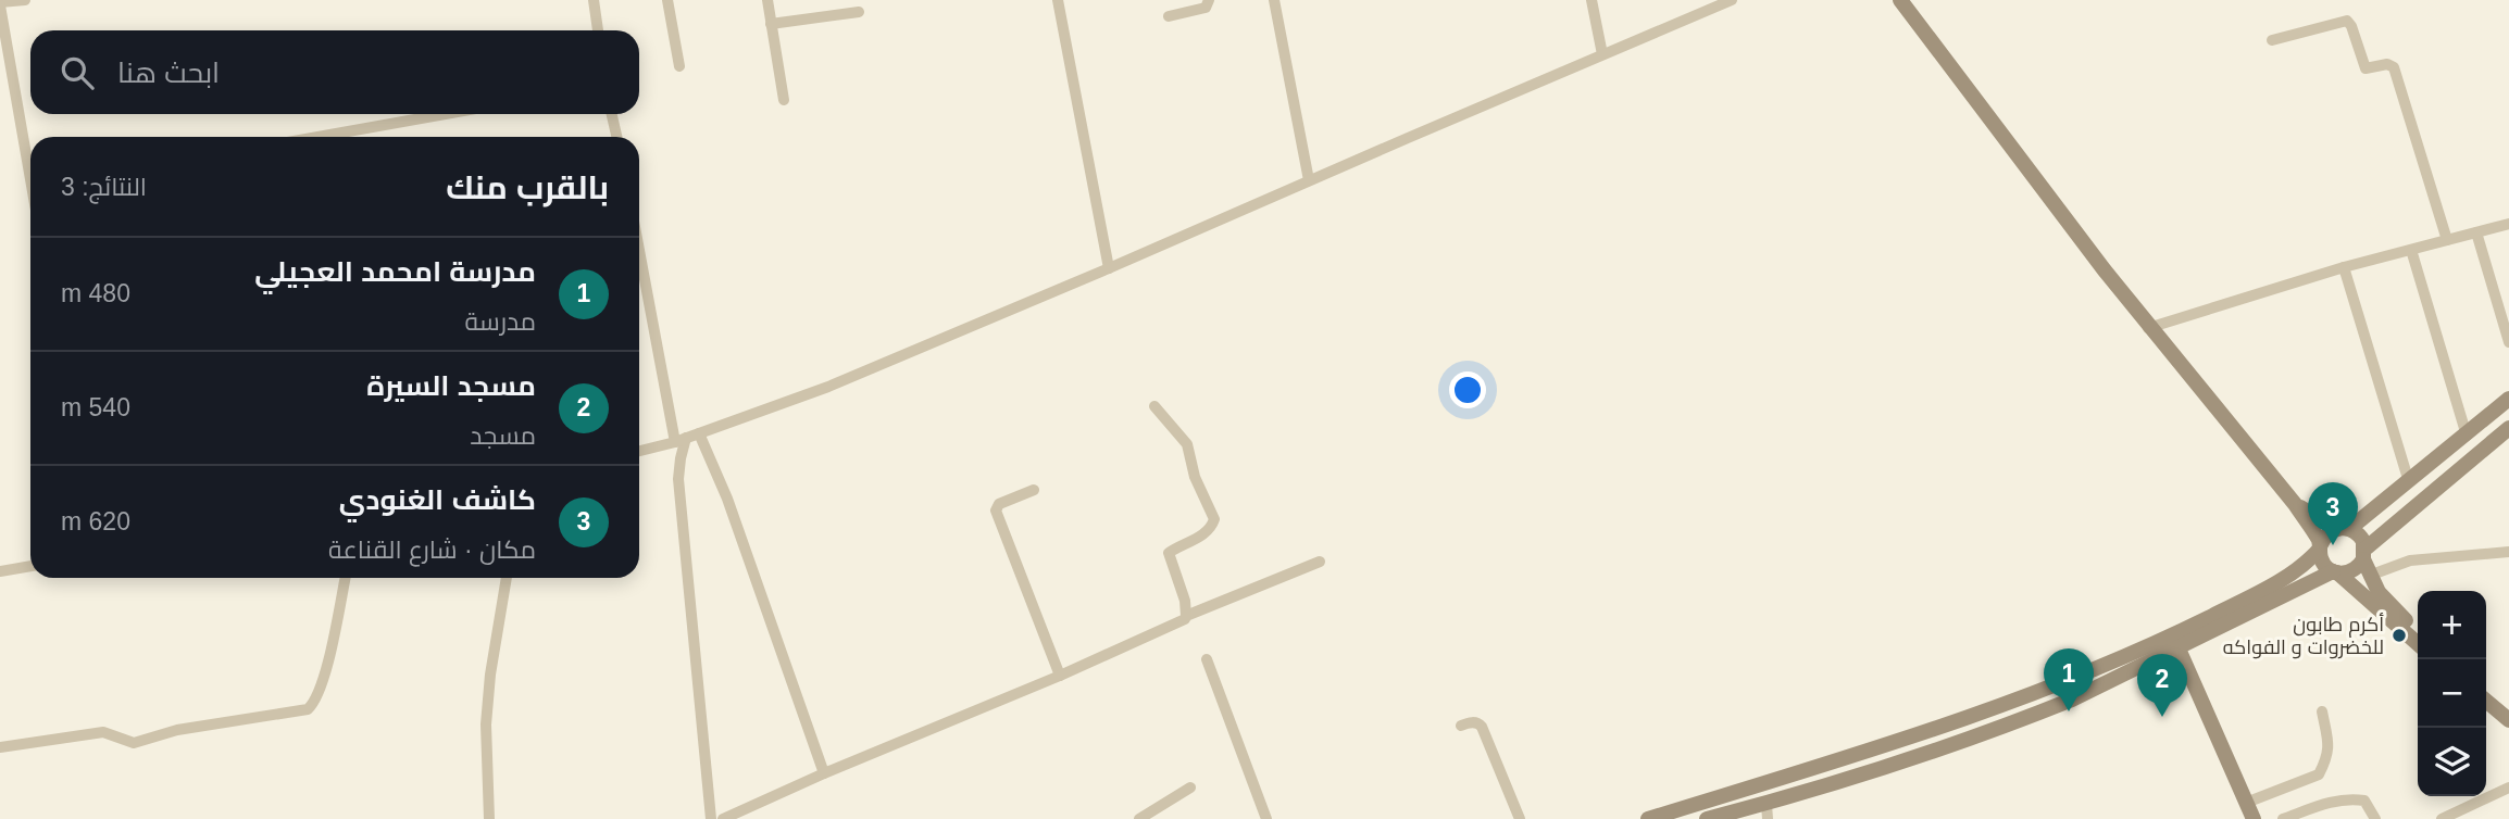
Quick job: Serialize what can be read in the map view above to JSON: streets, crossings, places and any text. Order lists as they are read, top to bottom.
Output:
{
  "places": ["أكرم طابون للخضروات و الفواكه"],
  "page": {
    "search": "ابحث هنا",
    "heading": ["بالقرب منك", "النتائج: 3"],
    "list": [
      {
        "mark": "1",
        "name": "مدرسة امحمد العجيلي",
        "note": "مدرسة",
        "value": "480 m"
      },
      {
        "mark": "2",
        "name": "مسجد السيرة",
        "note": "مسجد",
        "value": "540 m"
      },
      {
        "mark": "3",
        "name": "كاشف الغنودي",
        "note": "مكان · شارع القناعة",
        "value": "620 m"
      }
    ],
    "pins": ["3", "1", "2"],
    "map_buttons": ["+", "−"]
  }
}
